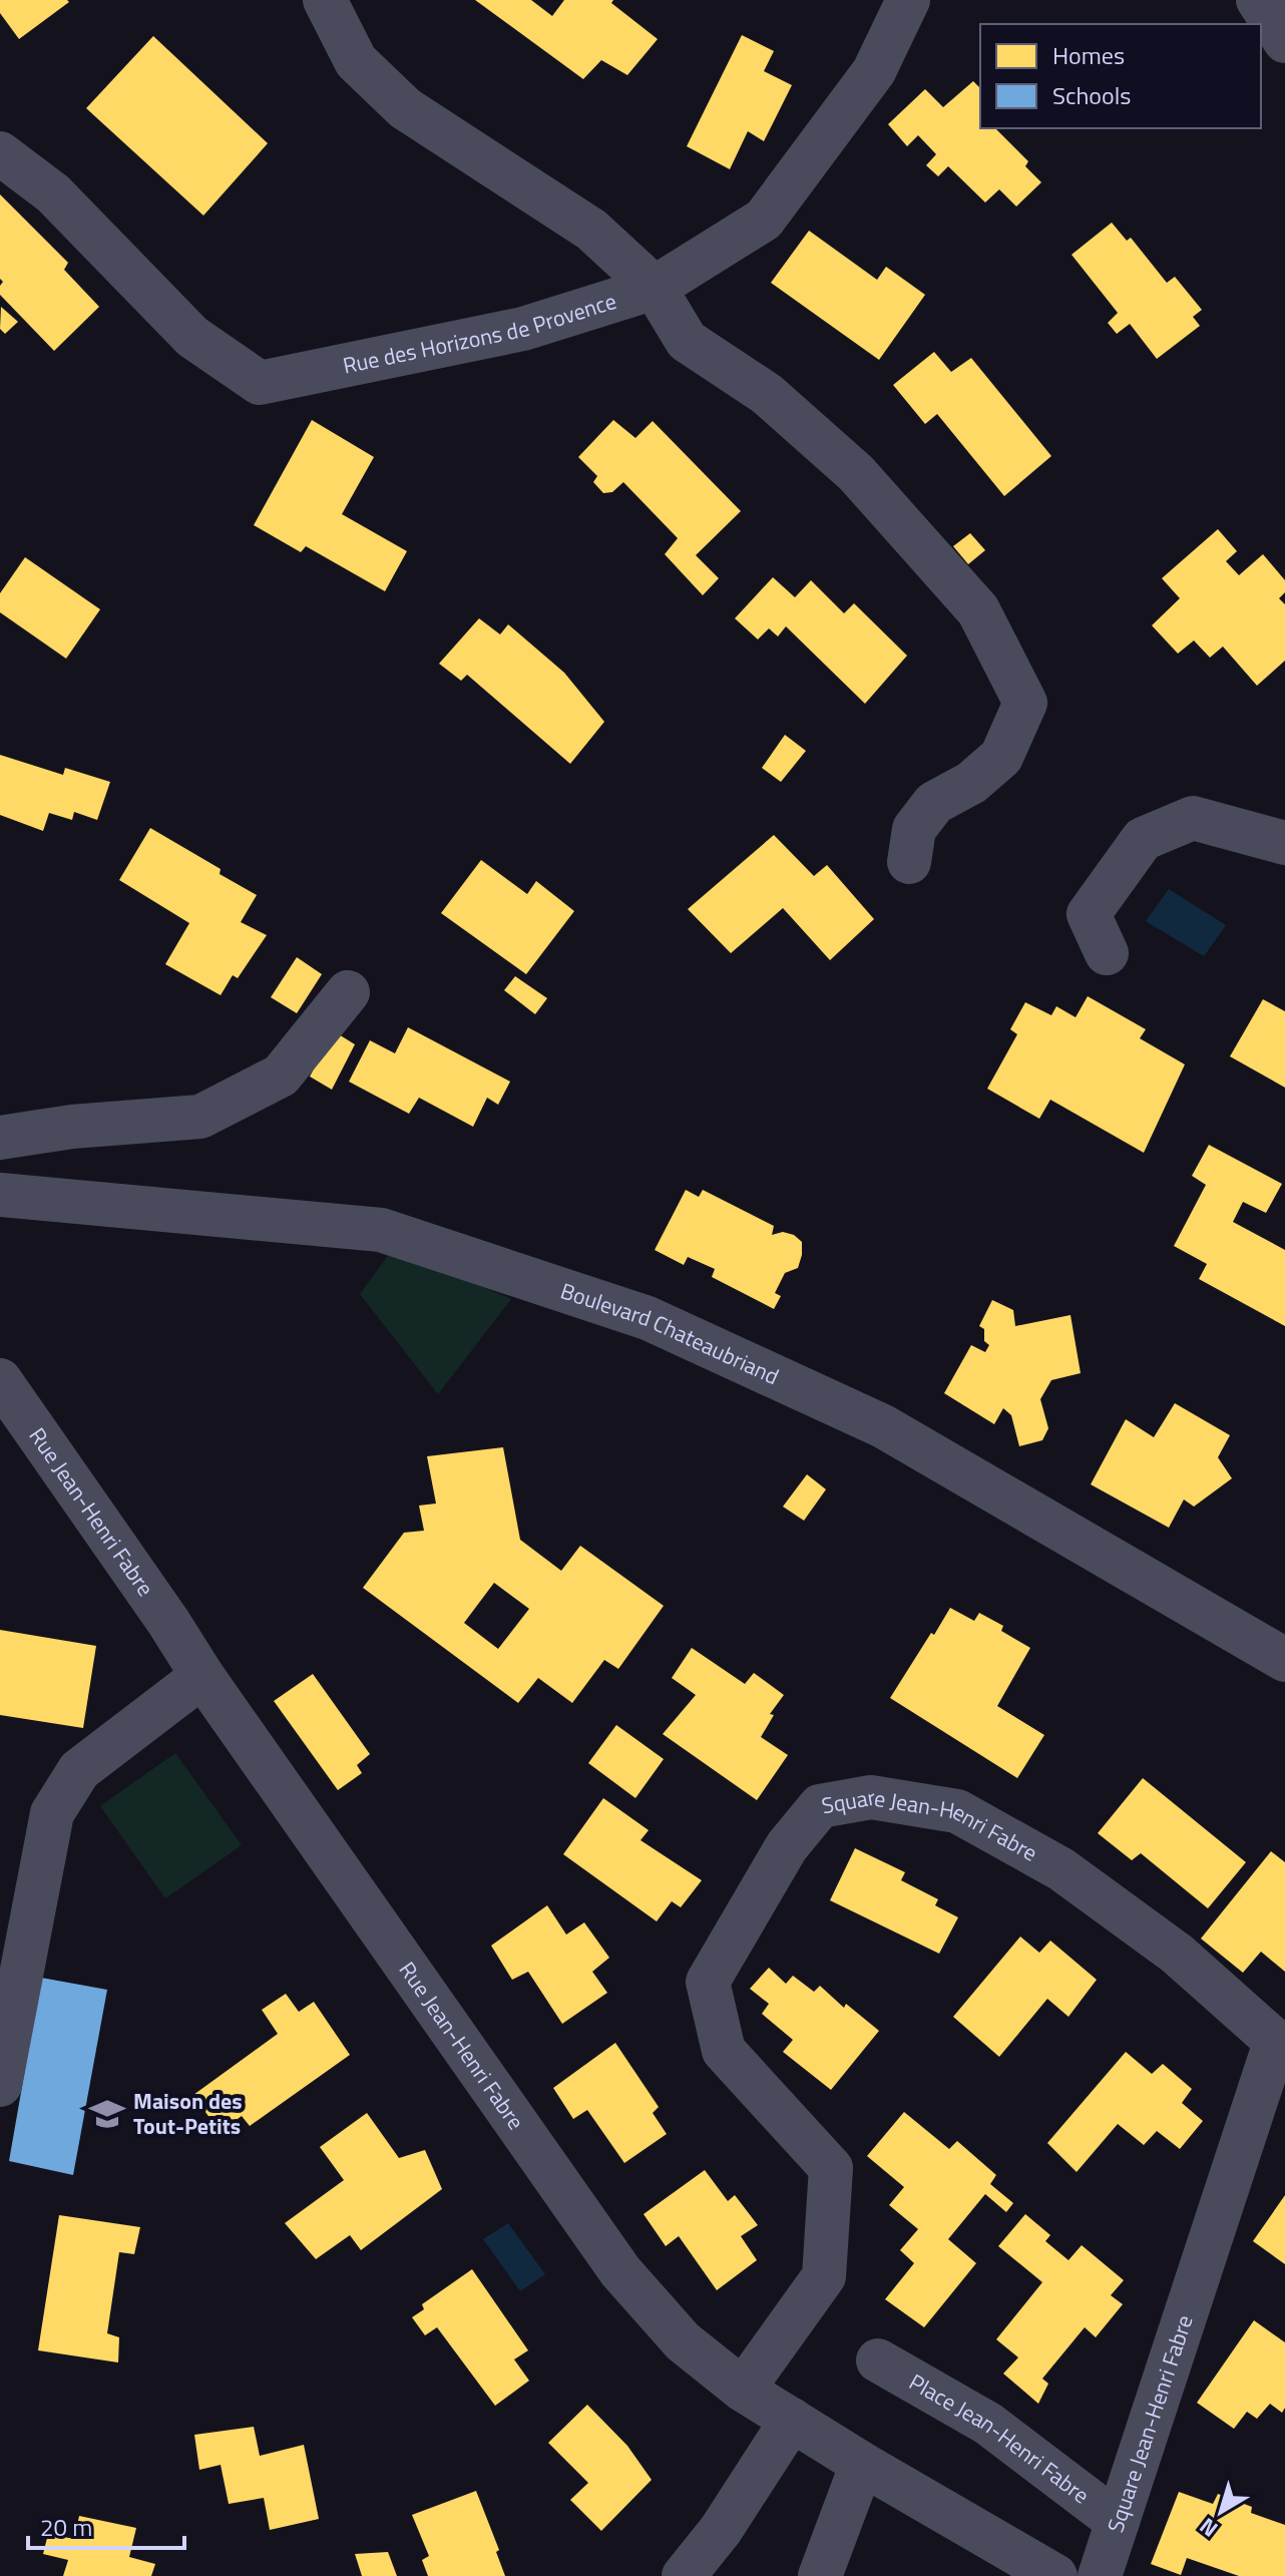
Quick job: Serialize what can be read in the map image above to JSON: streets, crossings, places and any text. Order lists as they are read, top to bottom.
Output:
{
  "streets": {
    "street": [
      "Rue des Horizons de Provence",
      "Boulevard Chateaubriand",
      "Rue Jean-Henri Fabre",
      "Square Jean-Henri Fabre",
      "Place Jean-Henri Fabre"
    ]
  },
  "crossings": [
    ["Rue Jean-Henri Fabre", "Square Jean-Henri Fabre"],
    ["Square Jean-Henri Fabre", "Place Jean-Henri Fabre"]
  ],
  "places": {
    "school or university": ["Maison des Tout-Petits"]
  },
  "legend": ["Homes", "Schools"],
  "scale_bar": "20 m",
  "north": "bottom left"
}
